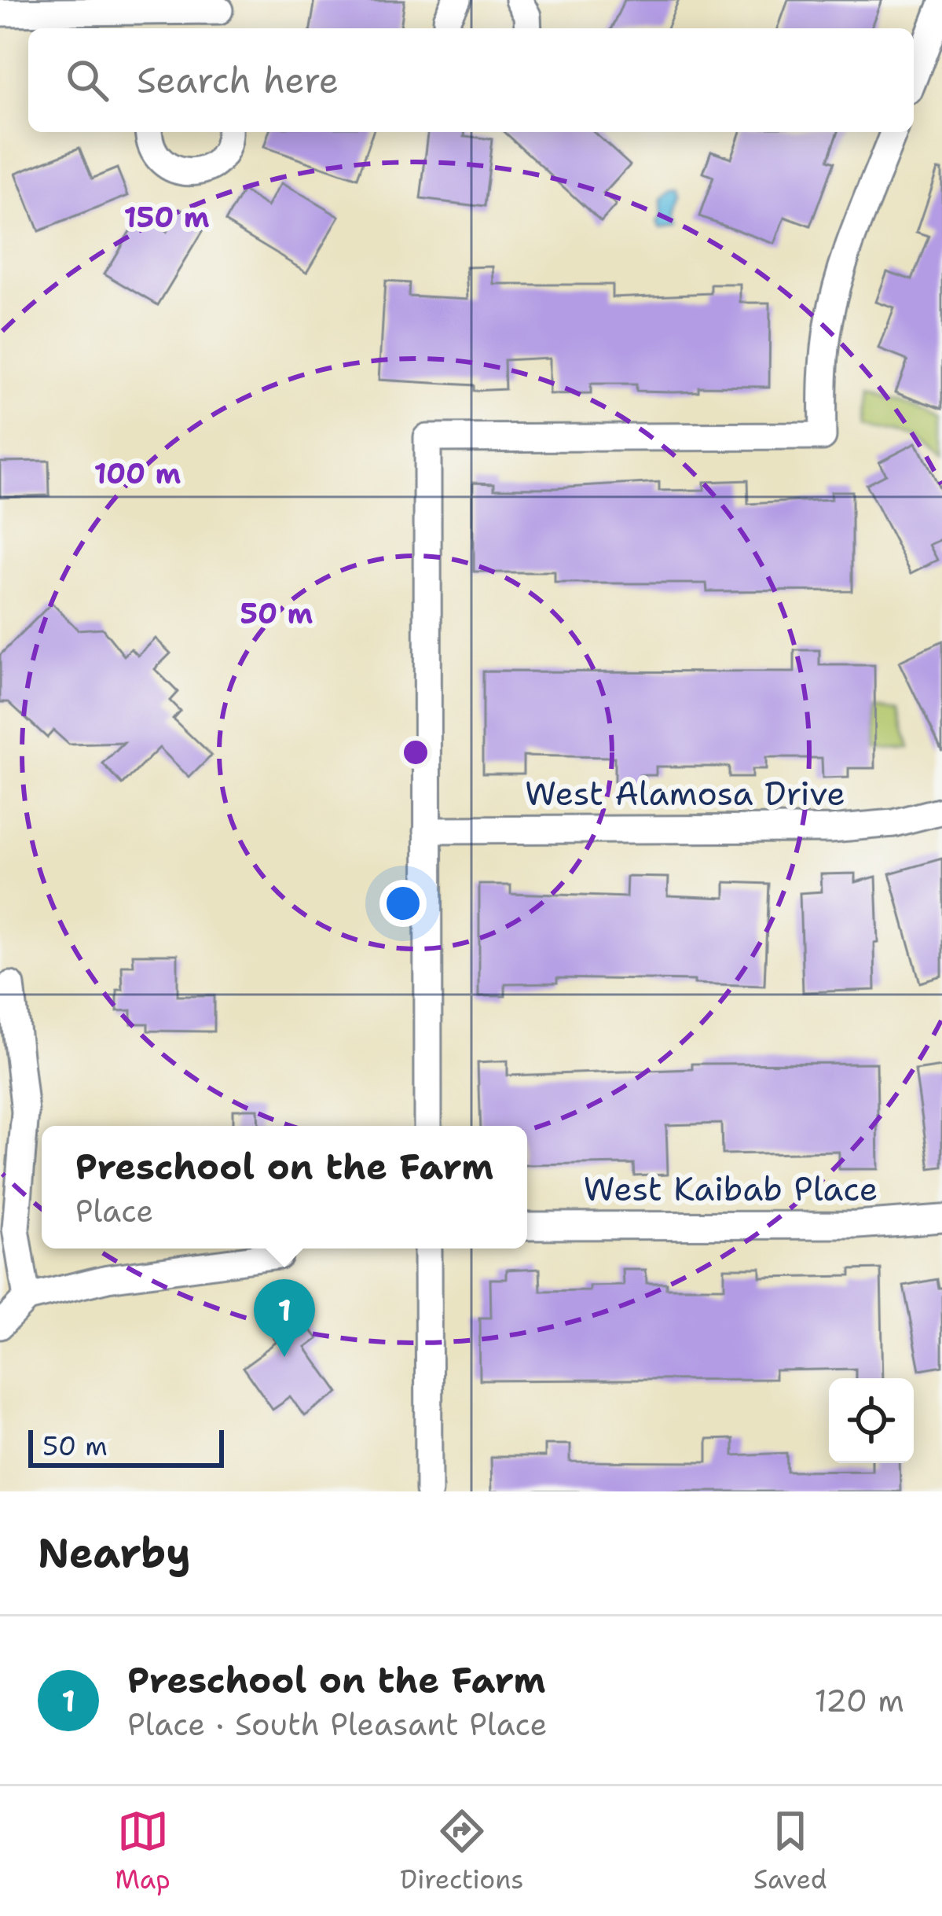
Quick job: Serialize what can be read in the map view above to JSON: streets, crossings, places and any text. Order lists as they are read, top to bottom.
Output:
{
  "streets": {
    "street": ["West Alamosa Drive", "West Kaibab Place"]
  },
  "scale_bar": "50 m",
  "page": {
    "search": "Search here",
    "popup": ["Preschool on the Farm", "Place"],
    "pins": "1",
    "scale": "50 m",
    "heading": "Nearby",
    "list": [
      {
        "mark": "1",
        "name": "Preschool on the Farm",
        "note": "Place · South Pleasant Place",
        "value": "120 m"
      }
    ],
    "nav": ["Map", "Directions", "Saved"]
  },
  "rings": ["150 m", "100 m", "50 m"]
}
